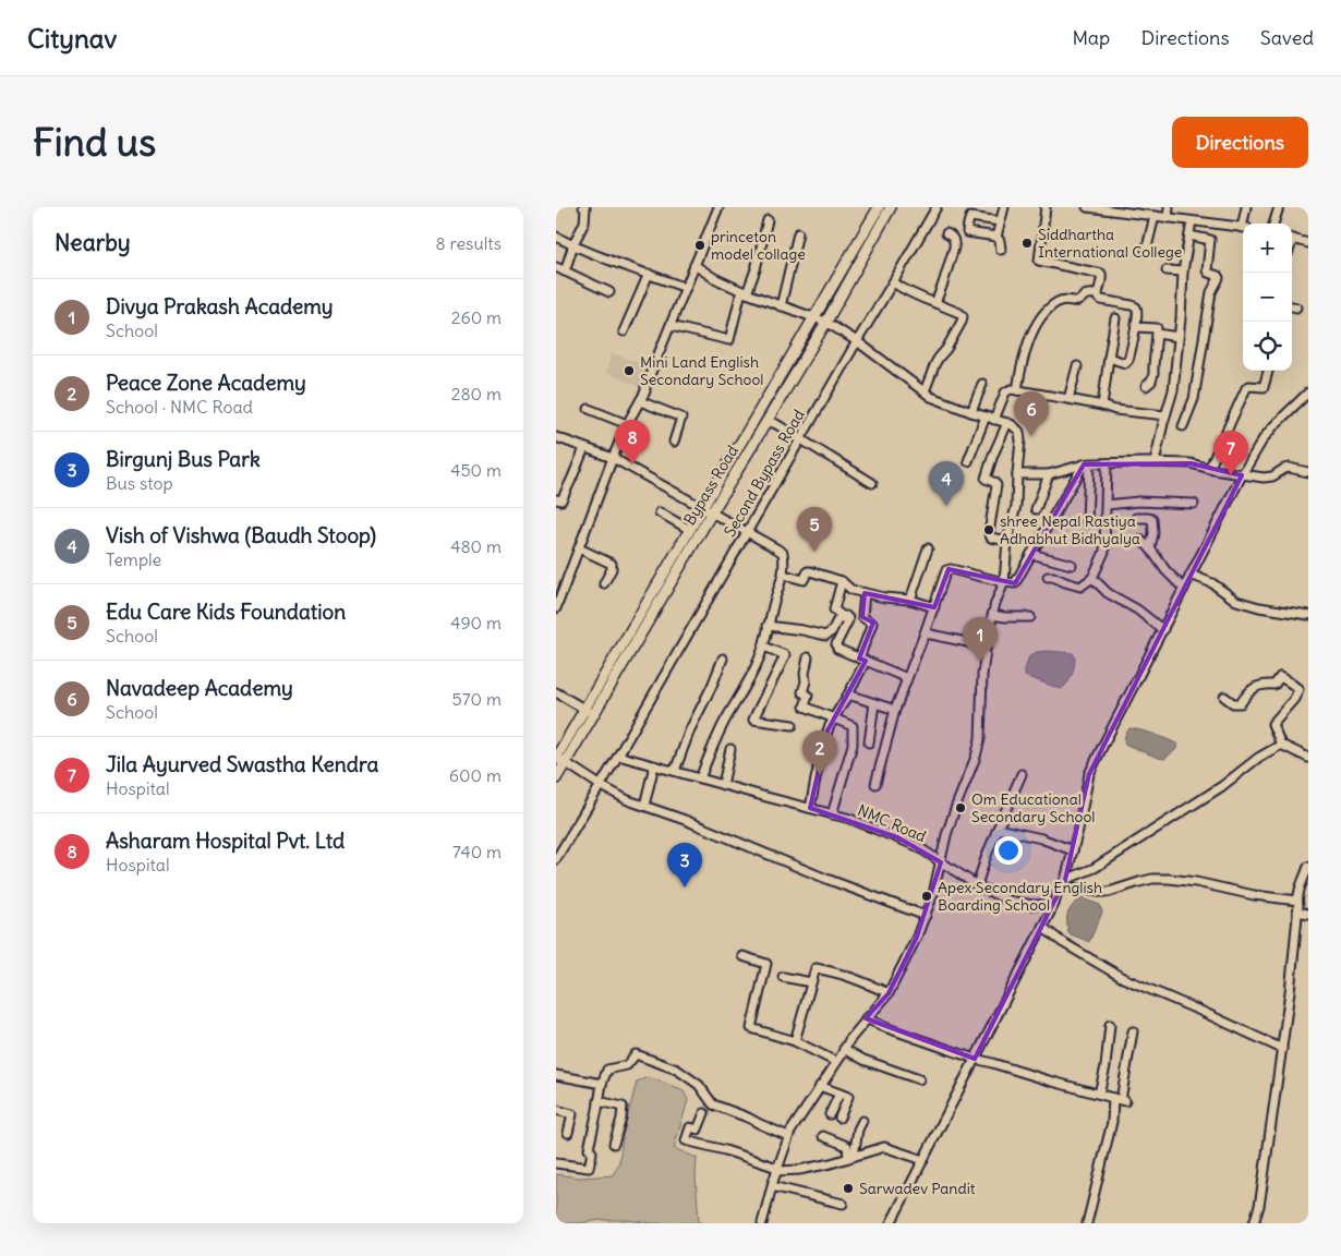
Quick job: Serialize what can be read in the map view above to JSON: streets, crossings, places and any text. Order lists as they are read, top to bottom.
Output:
{
  "streets": {
    "main road": ["Bypass Road"],
    "street": ["Second Bypass Road", "NMC Road"]
  },
  "crossings": [
    ["Second Bypass Road", "NMC Road"]
  ],
  "places": [
    "Siddhartha International College",
    "princeton model collage",
    "Mini Land English Secondary School",
    "shree Nepal Rastiya Adhabhut Bidhyalya",
    "Om Educational Secondary School",
    "Apex Secondary English Boarding School",
    "Sarwadev Pandit"
  ],
  "page": {
    "header": "Citynav",
    "nav": ["Map", "Directions", "Saved"],
    "buttons": "Directions",
    "title": "Find us",
    "heading": ["Nearby", "8 results"],
    "map_buttons": ["+", "−"],
    "list": [
      {
        "mark": "1",
        "name": "Divya Prakash Academy",
        "note": "School",
        "value": "260 m"
      },
      {
        "mark": "2",
        "name": "Peace Zone Academy",
        "note": "School · NMC Road",
        "value": "280 m"
      },
      {
        "mark": "3",
        "name": "Birgunj Bus Park",
        "note": "Bus stop",
        "value": "450 m"
      },
      {
        "mark": "4",
        "name": "Vish of Vishwa (Baudh Stoop)",
        "note": "Temple",
        "value": "480 m"
      },
      {
        "mark": "5",
        "name": "Edu Care Kids Foundation",
        "note": "School",
        "value": "490 m"
      },
      {
        "mark": "6",
        "name": "Navadeep Academy",
        "note": "School",
        "value": "570 m"
      },
      {
        "mark": "7",
        "name": "Jila Ayurved Swastha Kendra",
        "note": "Hospital",
        "value": "600 m"
      },
      {
        "mark": "8",
        "name": "Asharam Hospital Pvt. Ltd",
        "note": "Hospital",
        "value": "740 m"
      }
    ],
    "pins": [
      "6",
      "8",
      "7",
      "4",
      "5",
      "1",
      "2",
      "3"
    ]
  }
}
